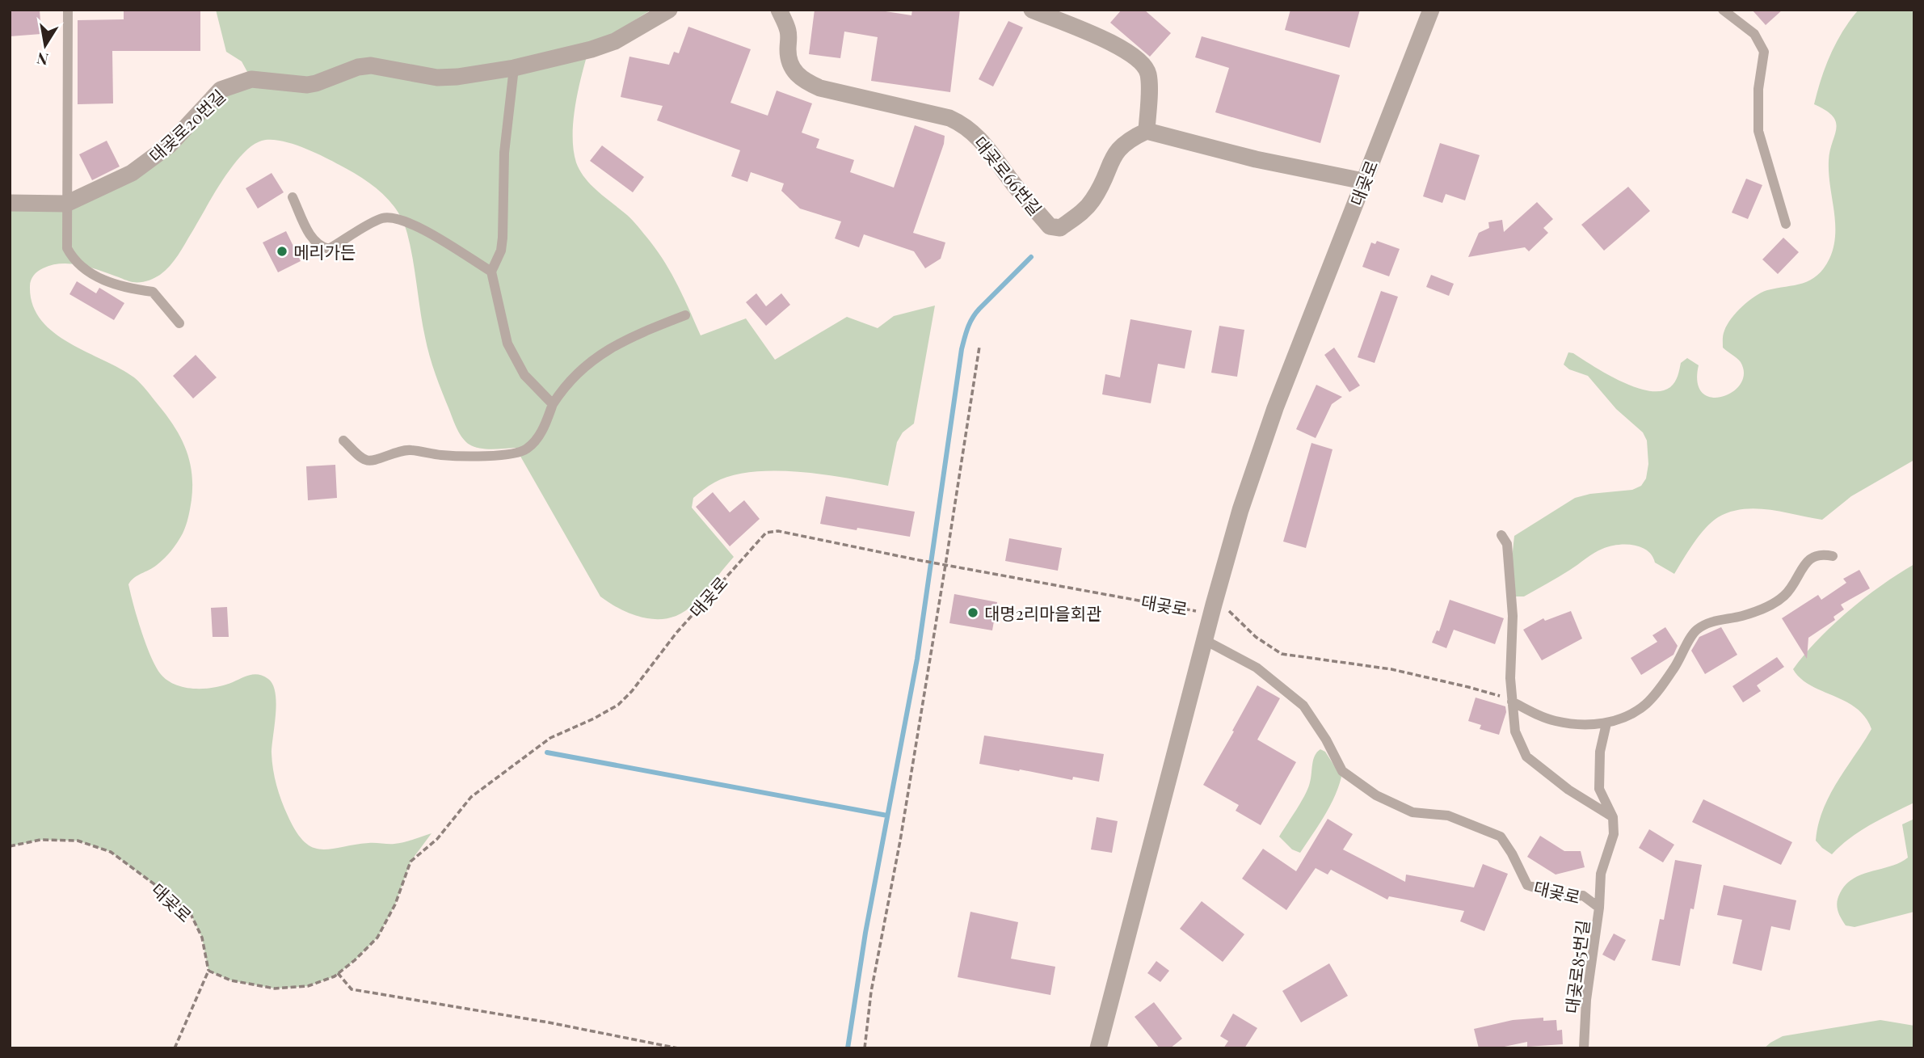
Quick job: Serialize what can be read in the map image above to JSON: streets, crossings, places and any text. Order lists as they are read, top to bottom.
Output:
{
  "streets": {
    "street": ["대곶로20번길", "대곶로66번길", "대곶로"],
    "lane": ["대곶로85번길"]
  },
  "crossings": [
    ["대곶로", "대곶로85번길"]
  ],
  "places": ["메리가든", "대명2리마을회관"],
  "north": "bottom"
}
